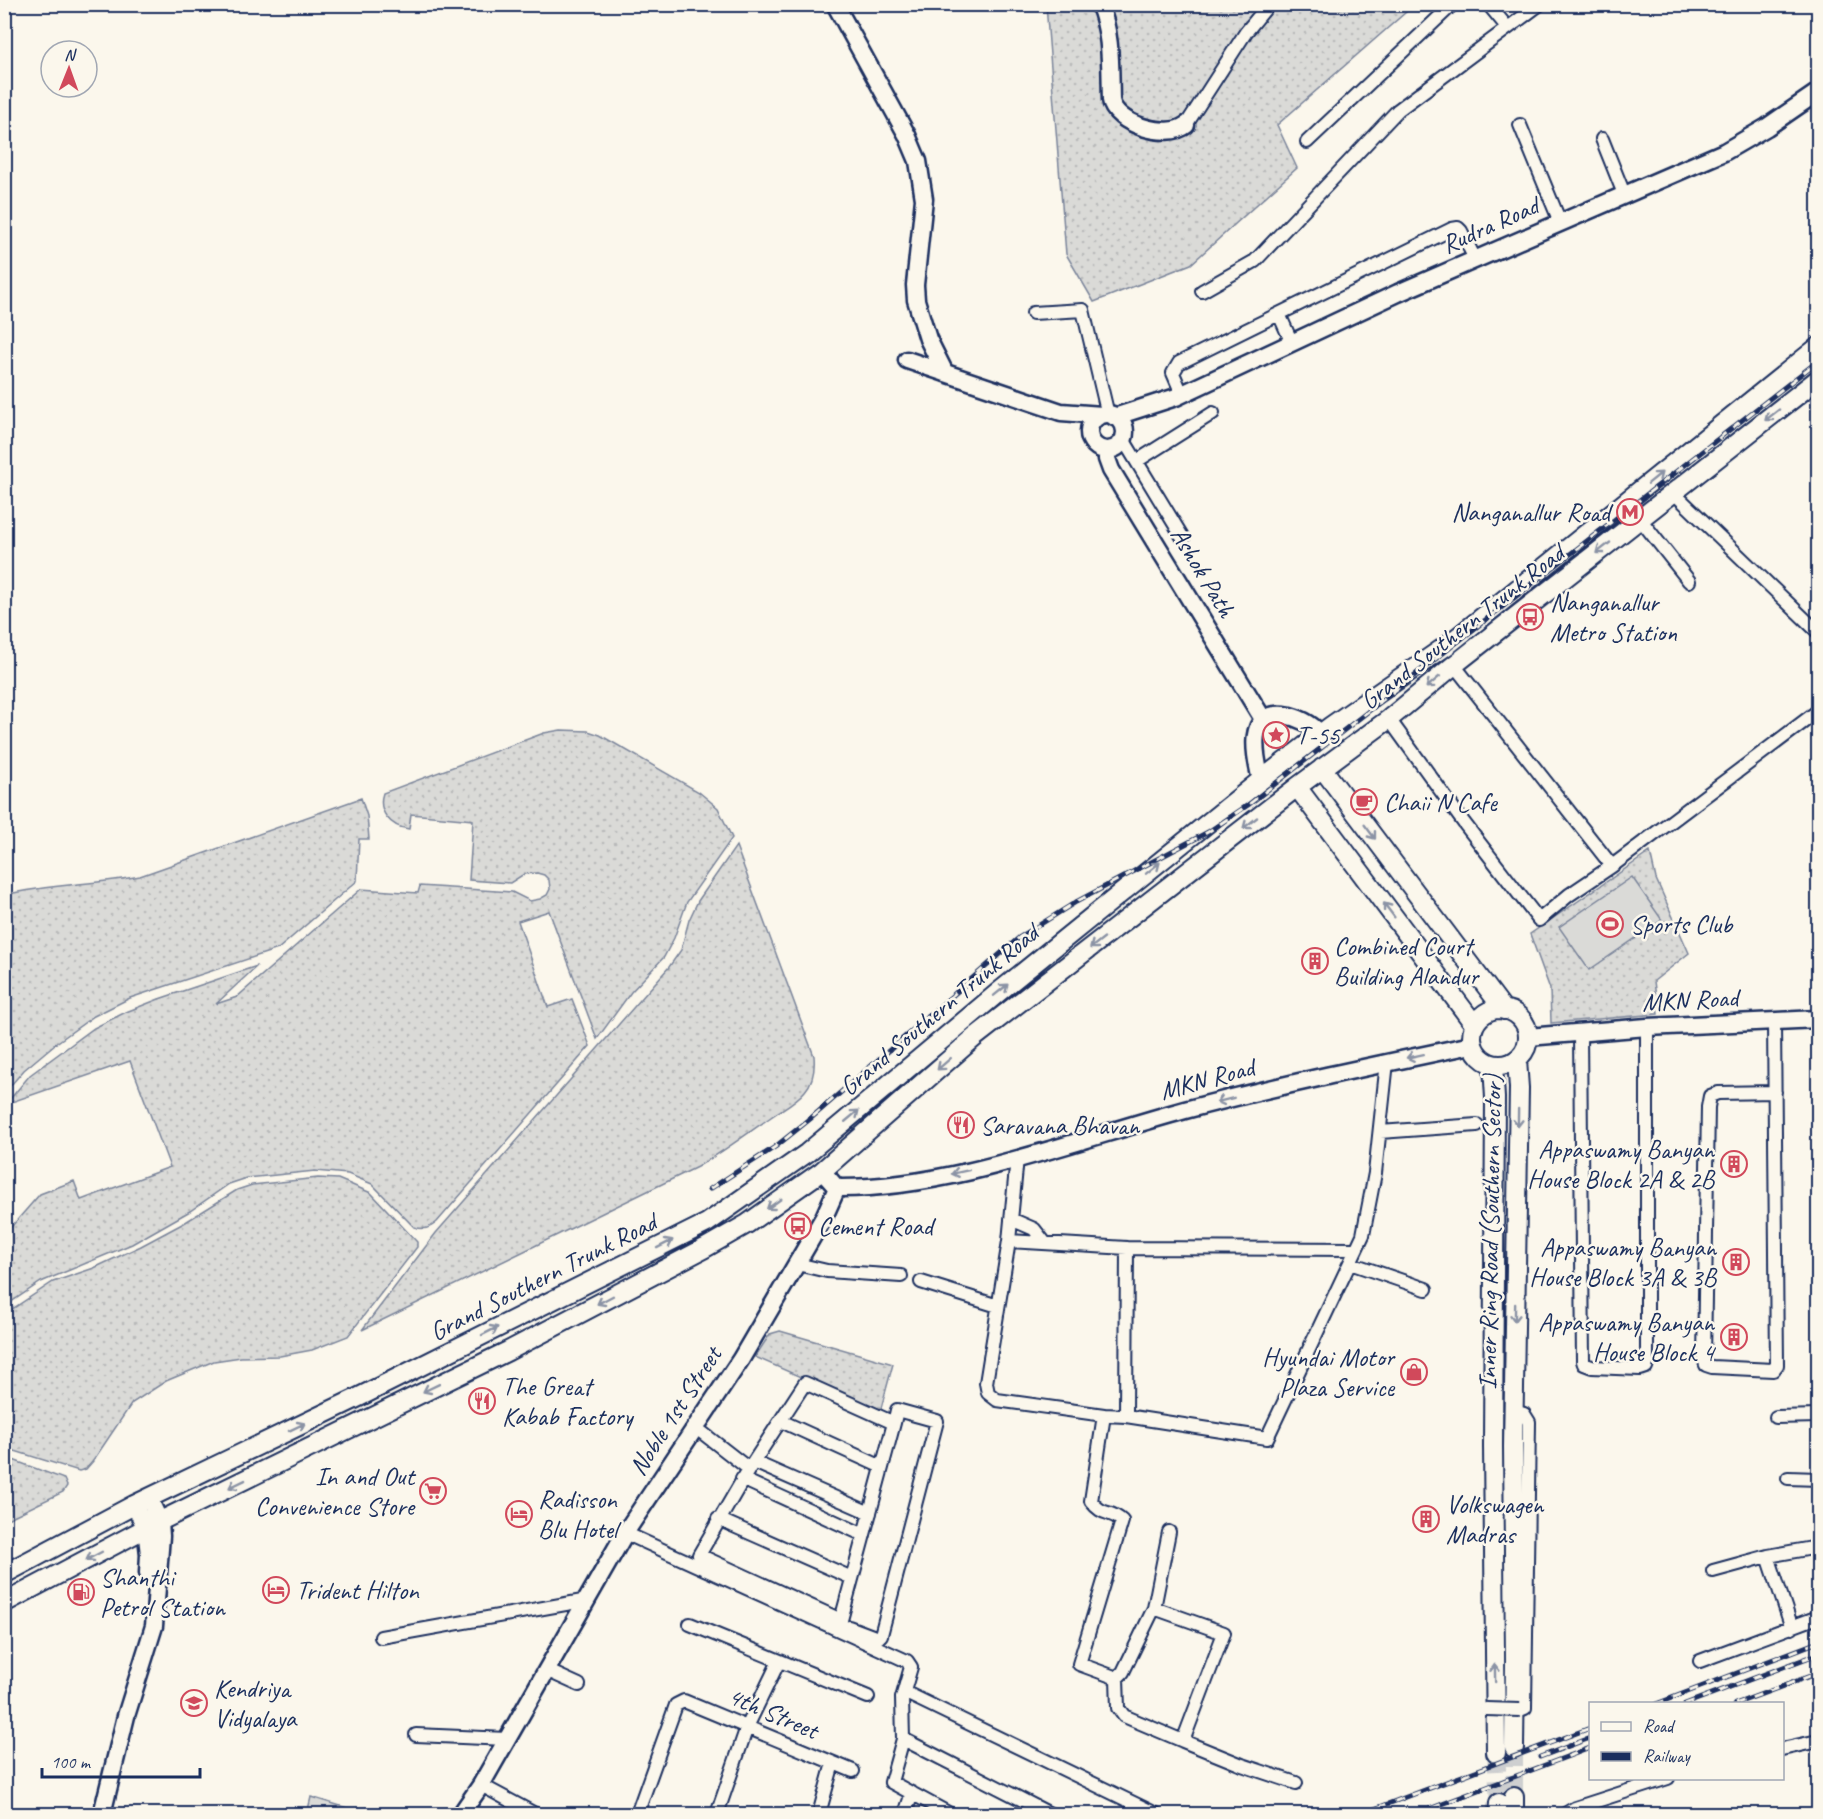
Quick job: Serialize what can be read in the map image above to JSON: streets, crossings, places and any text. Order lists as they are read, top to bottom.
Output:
{
  "streets": {
    "main road": ["Grand Southern Trunk Road", "Inner Ring Road (Southern Sector)"],
    "street": [
      "Rudra Road",
      "Ashok Path",
      "MKN Road",
      "Noble 1st Street",
      "4th Street"
    ]
  },
  "crossings": [
    ["Rudra Road", "Ashok Path"],
    ["MKN Road", "Inner Ring Road (Southern Sector)"],
    ["MKN Road", "Noble 1st Street"]
  ],
  "places": {
    "metro station": ["Nanganallur Road"],
    "bus stop": ["Nanganallur Metro Station", "Cement Road"],
    "place": ["T-55"],
    "cafe": ["Chaii N Cafe"],
    "sports": ["Sports Club"],
    "building": [
      "Combined Court Building Alandur",
      "Appaswamy Banyan House Block 2A & 2B",
      "Appaswamy Banyan House Block 3A & 3B",
      "Appaswamy Banyan House Block 4",
      "Volkswagen Madras"
    ],
    "restaurant": ["Saravana Bhavan", "The Great Kabab Factory"],
    "shop": ["Hyundai Motor Plaza Service"],
    "supermarket": ["In and Out Convenience Store"],
    "hotel": ["Radisson Blu Hotel", "Trident Hilton"],
    "fuel station": ["Shanthi Petrol Station"],
    "school or university": ["Kendriya Vidyalaya"]
  },
  "legend": ["Road", "Railway"],
  "scale_bar": "100 m",
  "north": "top"
}
